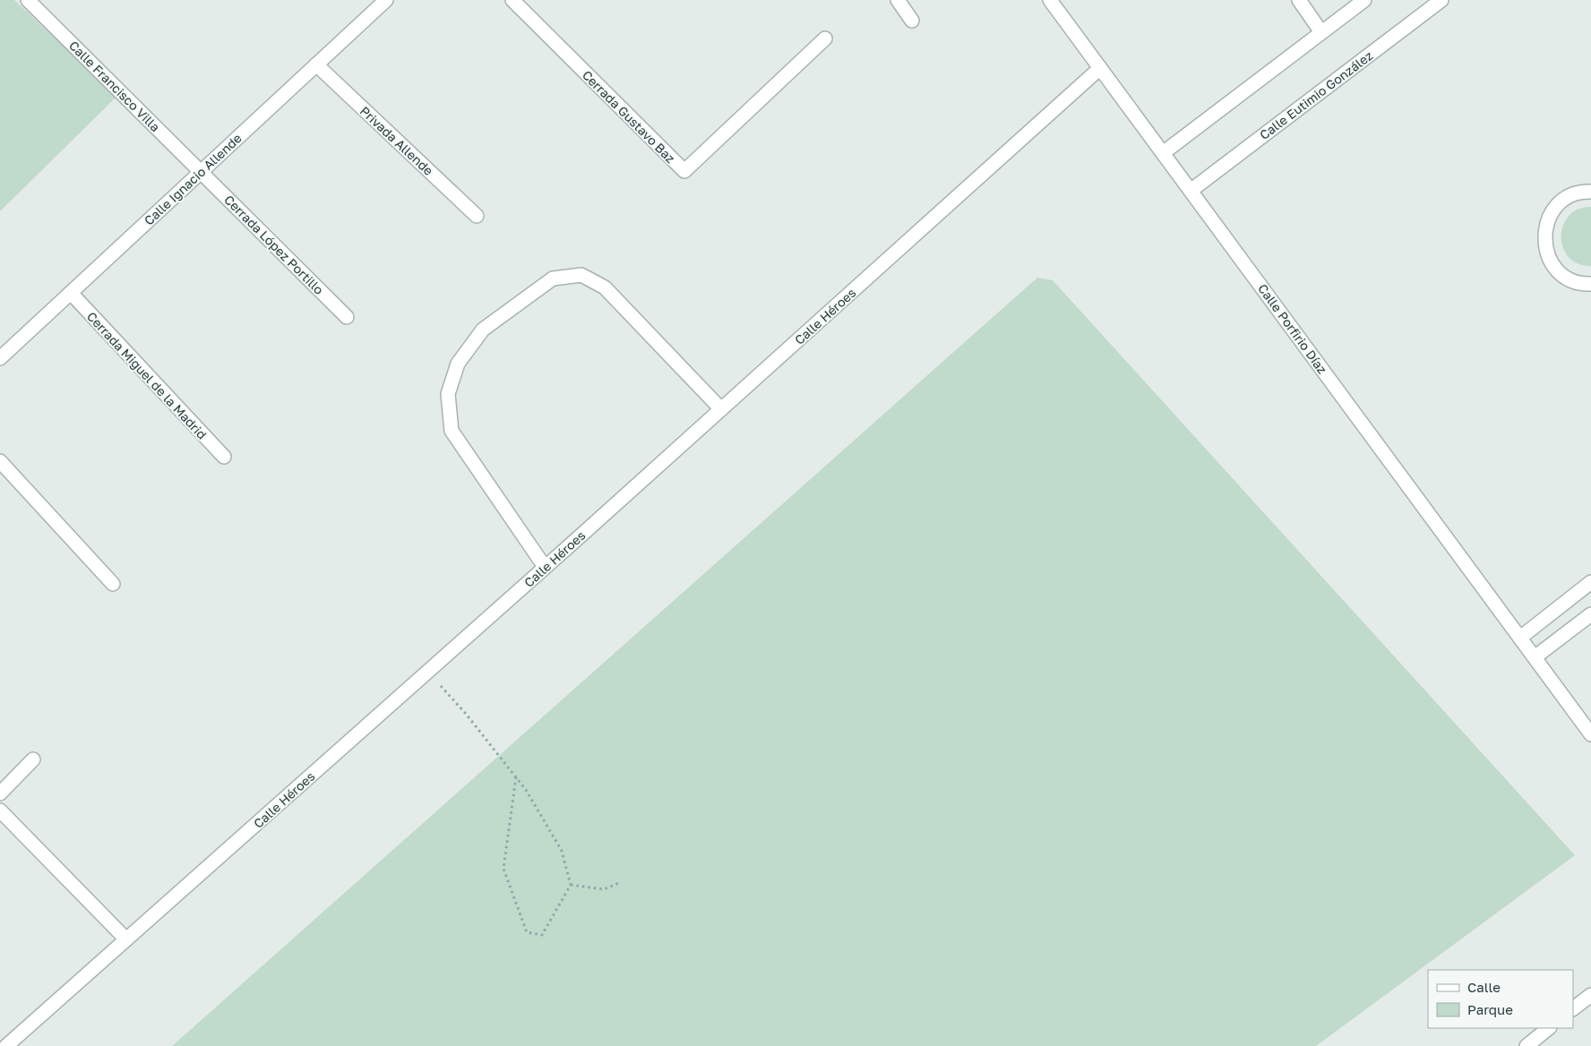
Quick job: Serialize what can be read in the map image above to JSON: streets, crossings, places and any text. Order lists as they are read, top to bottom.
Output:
{
  "streets": {
    "street": [
      "Calle Francisco Villa",
      "Calle Eutimio González",
      "Cerrada Gustavo Baz",
      "Privada Allende",
      "Calle Ignacio Allende",
      "Cerrada López Portillo",
      "Calle Héroes",
      "Calle Porfirio Díaz",
      "Cerrada Miguel de la Madrid"
    ]
  },
  "crossings": [
    ["Calle Francisco Villa", "Calle Ignacio Allende"],
    ["Calle Francisco Villa", "Cerrada López Portillo"],
    ["Calle Eutimio González", "Calle Porfirio Díaz"],
    ["Privada Allende", "Calle Ignacio Allende"],
    ["Calle Ignacio Allende", "Cerrada López Portillo"],
    ["Calle Ignacio Allende", "Cerrada Miguel de la Madrid"],
    ["Calle Héroes", "Calle Porfirio Díaz"]
  ],
  "legend": ["Calle", "Parque"]
}
